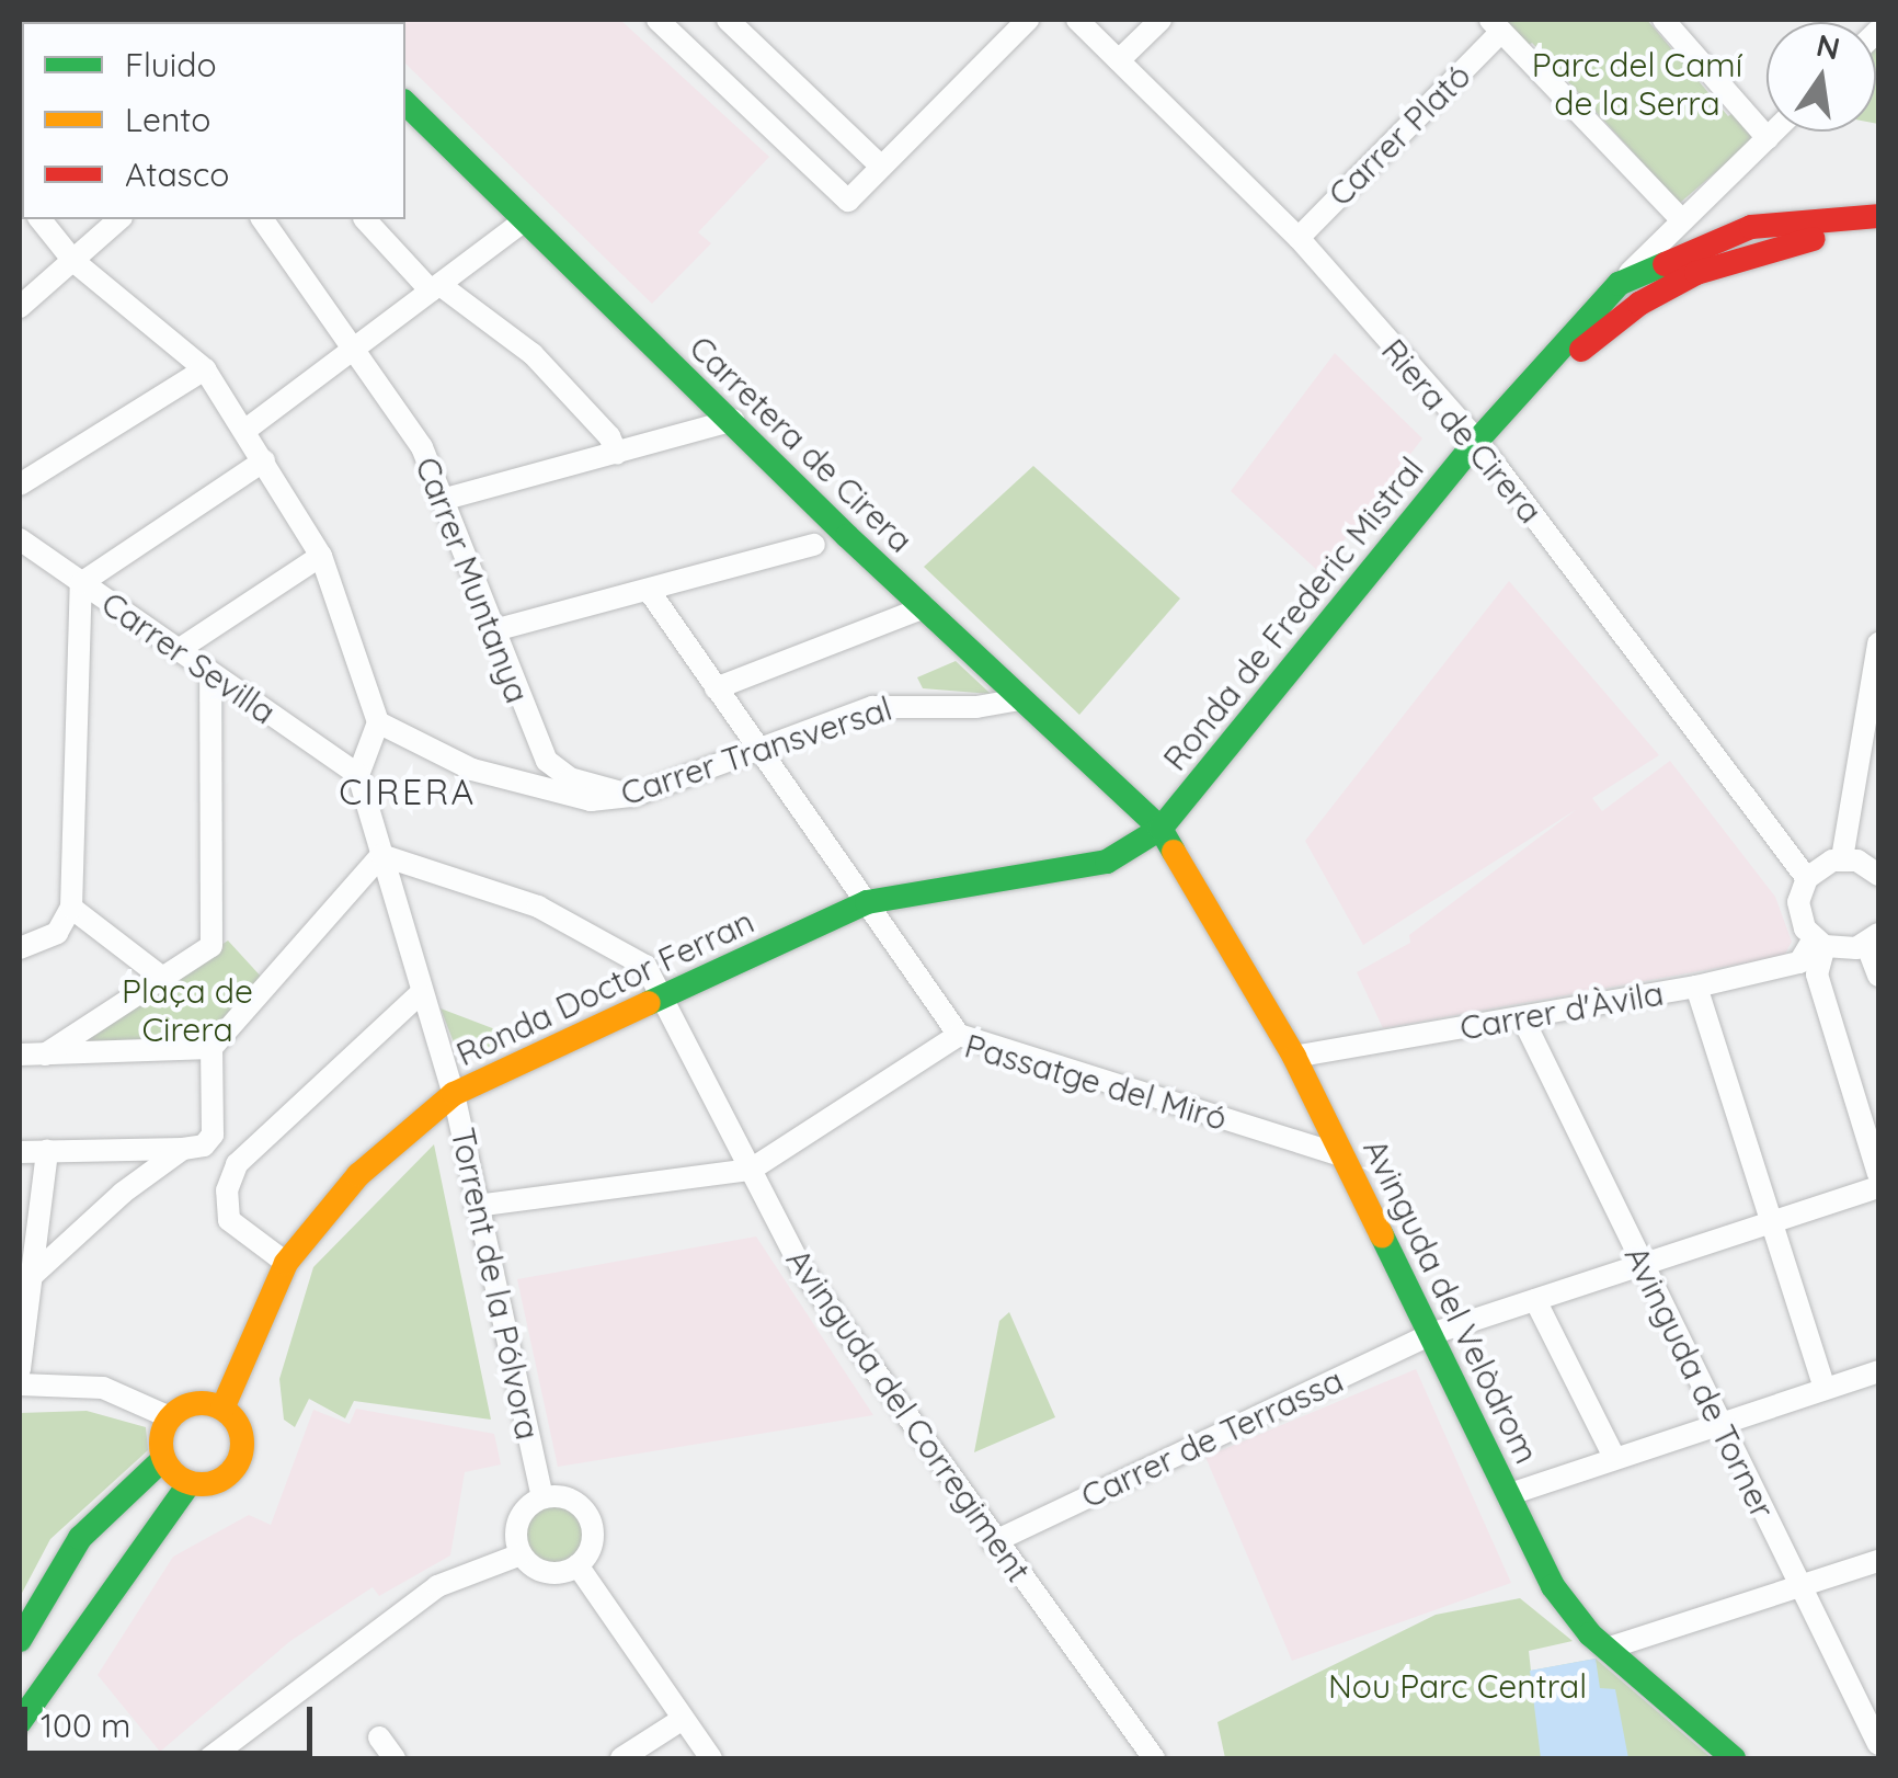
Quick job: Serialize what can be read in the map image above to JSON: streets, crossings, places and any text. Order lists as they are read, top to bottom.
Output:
{
  "streets": {
    "street": [
      "Carrer Plató",
      "Riera de Cirera",
      "Carretera de Cirera",
      "Carrer Muntanya",
      "Ronda de Frederic Mistral",
      "Carrer Sevilla",
      "Carrer Transversal",
      "Ronda Doctor Ferran",
      "Carrer d'Àvila",
      "Passatge del Miró",
      "Torrent de la Pólvora",
      "Avinguda del Velòdrom",
      "Avinguda de Torner",
      "Avinguda del Corregiment",
      "Carrer de Terrassa"
    ]
  },
  "crossings": [
    ["Carrer Plató", "Riera de Cirera"],
    ["Riera de Cirera", "Ronda de Frederic Mistral"],
    ["Carretera de Cirera", "Ronda de Frederic Mistral"],
    ["Carretera de Cirera", "Carrer Transversal"],
    ["Carretera de Cirera", "Ronda Doctor Ferran"],
    ["Carretera de Cirera", "Avinguda del Velòdrom"],
    ["Carrer Muntanya", "Carrer Transversal"],
    ["Ronda de Frederic Mistral", "Ronda Doctor Ferran"],
    ["Ronda de Frederic Mistral", "Avinguda del Velòdrom"],
    ["Carrer Sevilla", "Torrent de la Pólvora"],
    ["Ronda Doctor Ferran", "Torrent de la Pólvora"],
    ["Ronda Doctor Ferran", "Avinguda del Velòdrom"],
    ["Ronda Doctor Ferran", "Avinguda del Corregiment"],
    ["Carrer d'Àvila", "Avinguda del Velòdrom"],
    ["Carrer d'Àvila", "Avinguda de Torner"],
    ["Passatge del Miró", "Avinguda del Velòdrom"],
    ["Passatge del Miró", "Avinguda del Corregiment"],
    ["Torrent de la Pólvora", "Avinguda del Corregiment"],
    ["Avinguda del Velòdrom", "Carrer de Terrassa"],
    ["Avinguda de Torner", "Carrer de Terrassa"],
    ["Avinguda del Corregiment", "Carrer de Terrassa"]
  ],
  "districts": ["CIRERA"],
  "parks": ["Parc del Camí de la Serra", "Plaça de Cirera", "Nou Parc Central"],
  "legend": ["Fluido", "Lento", "Atasco"],
  "scale_bar": "100 m",
  "north": "top"
}
